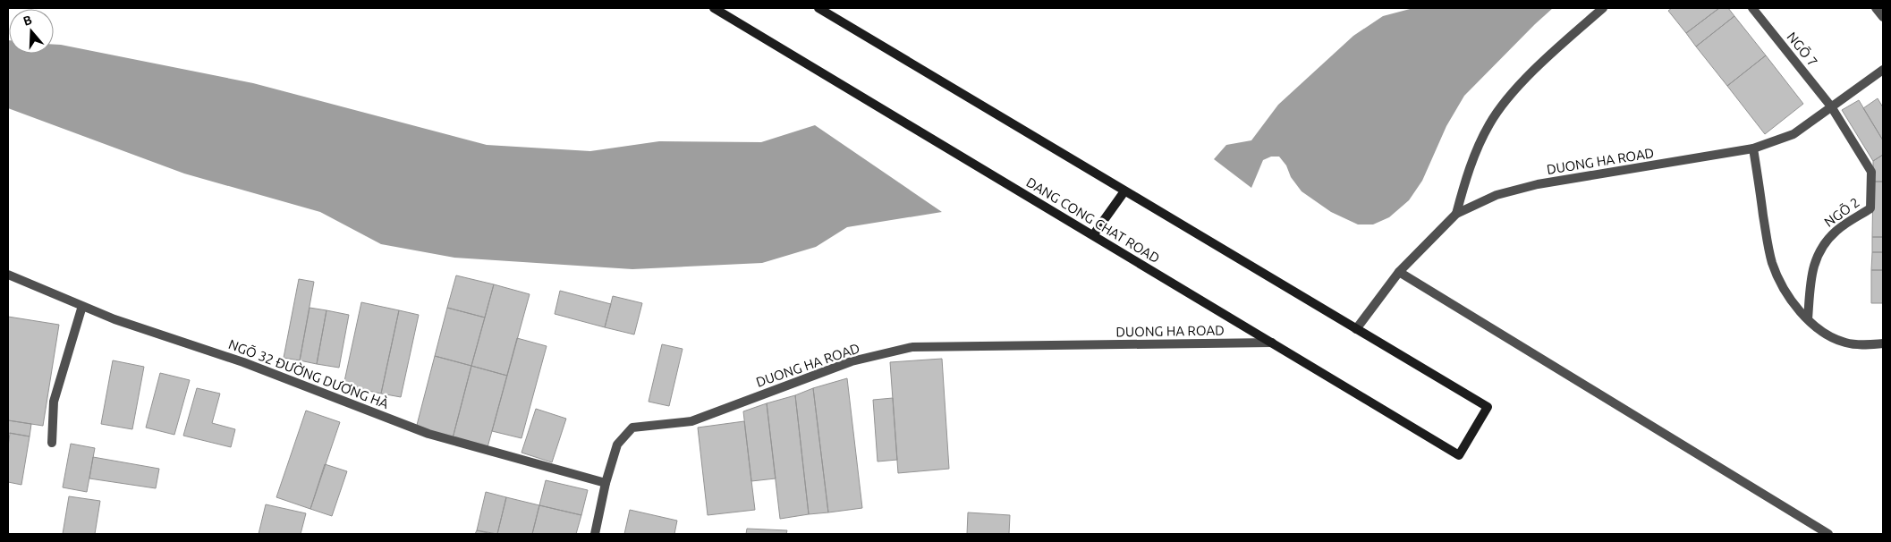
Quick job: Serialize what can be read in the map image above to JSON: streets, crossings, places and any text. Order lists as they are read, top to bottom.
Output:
{
  "streets": {
    "main road": ["DANG CONG CHAT ROAD"],
    "street": [
      "NGÕ 7",
      "DUONG HA ROAD",
      "NGÕ 2",
      "NGÕ 32 ĐƯỜNG DƯƠNG HÀ"
    ]
  },
  "crossings": [
    ["NGÕ 7", "DUONG HA ROAD"],
    ["NGÕ 7", "NGÕ 2"],
    ["DUONG HA ROAD", "NGÕ 2"],
    ["DUONG HA ROAD", "DANG CONG CHAT ROAD"],
    ["DUONG HA ROAD", "NGÕ 32 ĐƯỜNG DƯƠNG HÀ"]
  ],
  "north": "top"
}
